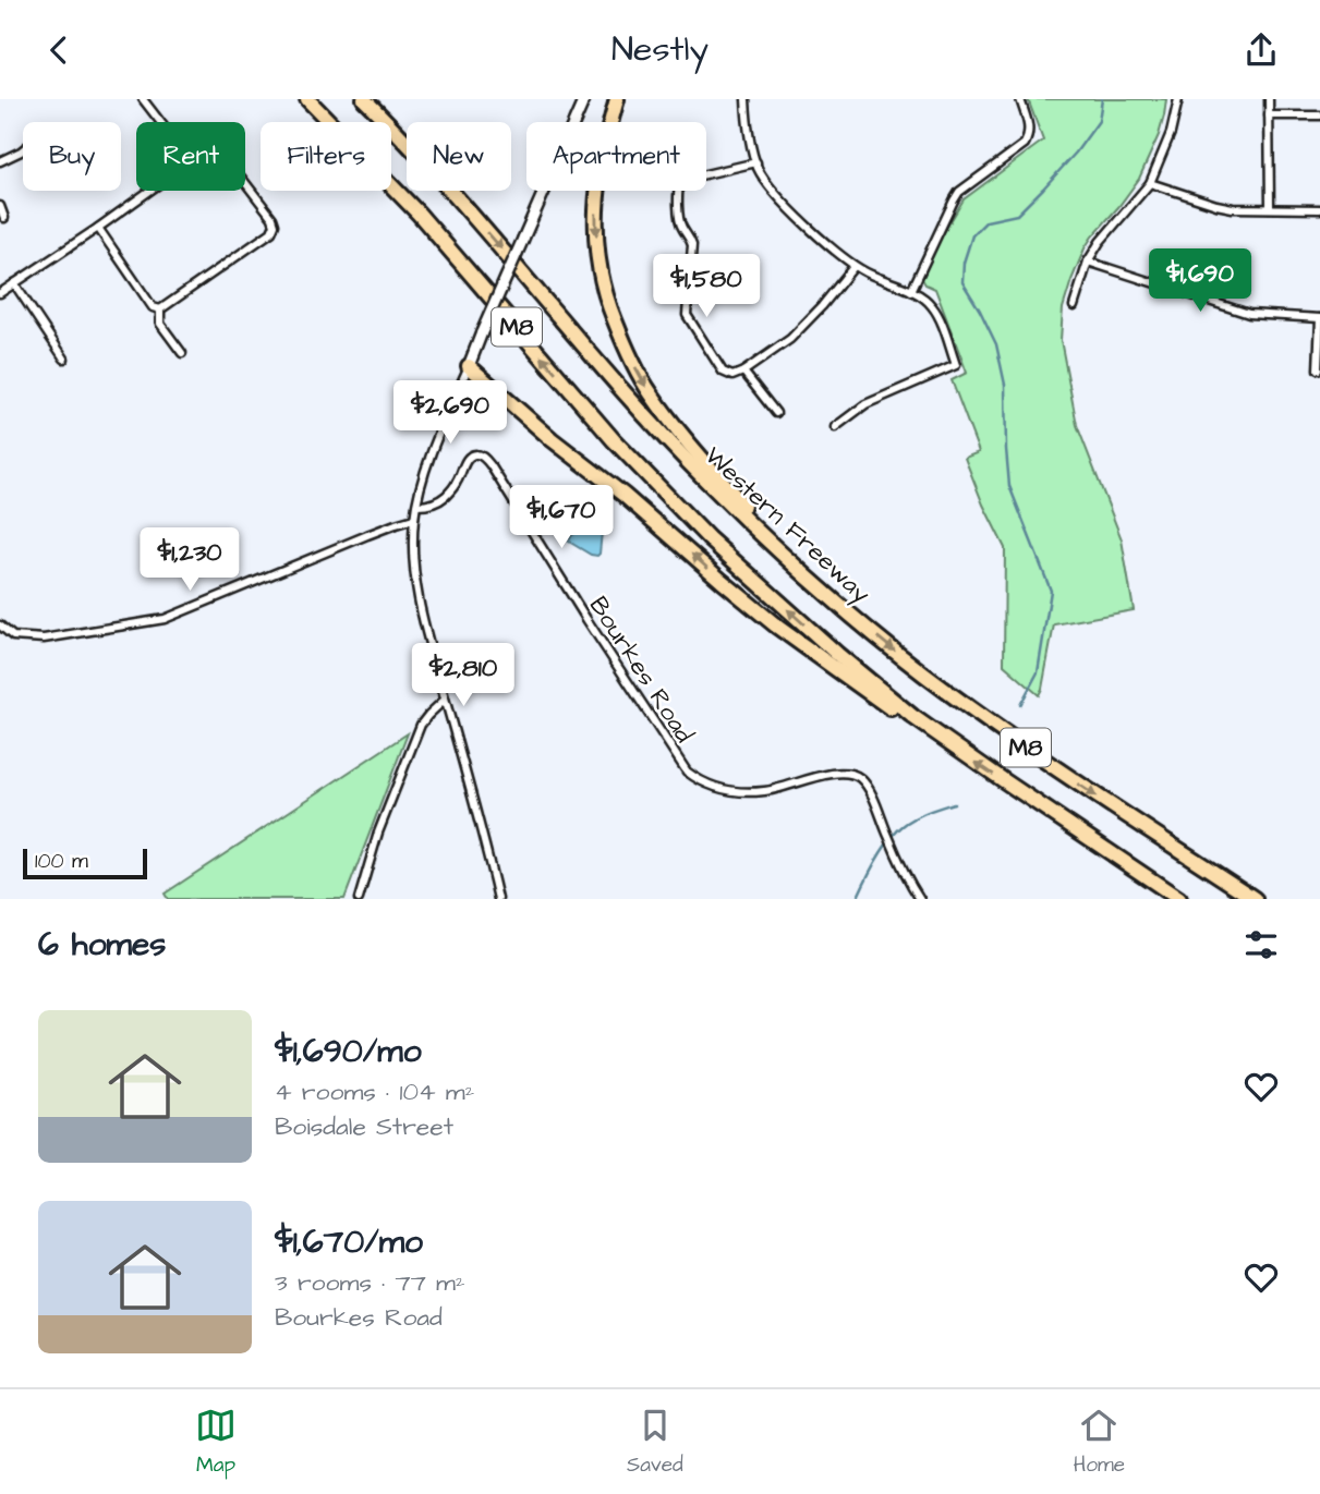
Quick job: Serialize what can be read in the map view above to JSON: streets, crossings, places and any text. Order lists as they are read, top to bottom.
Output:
{
  "streets": {
    "highway": ["M8", "Western Freeway"],
    "street": ["Bourkes Road"]
  },
  "scale_bar": "100 m",
  "page": {
    "header": "Nestly",
    "chip": [
      "Buy",
      "Rent",
      "Filters",
      "New",
      "Apartment"
    ],
    "price": [
      "$1,690",
      "$1,580",
      "$2,690",
      "$1,670",
      "$1,230",
      "$2,810"
    ],
    "scale": "100 m",
    "heading": "6 homes",
    "list": [
      {
        "name": "$1,690/mo",
        "note": "4 rooms · 104 m² · Boisdale Street"
      },
      {
        "name": "$1,670/mo",
        "note": "3 rooms · 77 m² · Bourkes Road"
      }
    ],
    "tabs": ["Map", "Saved", "Home"]
  }
}
